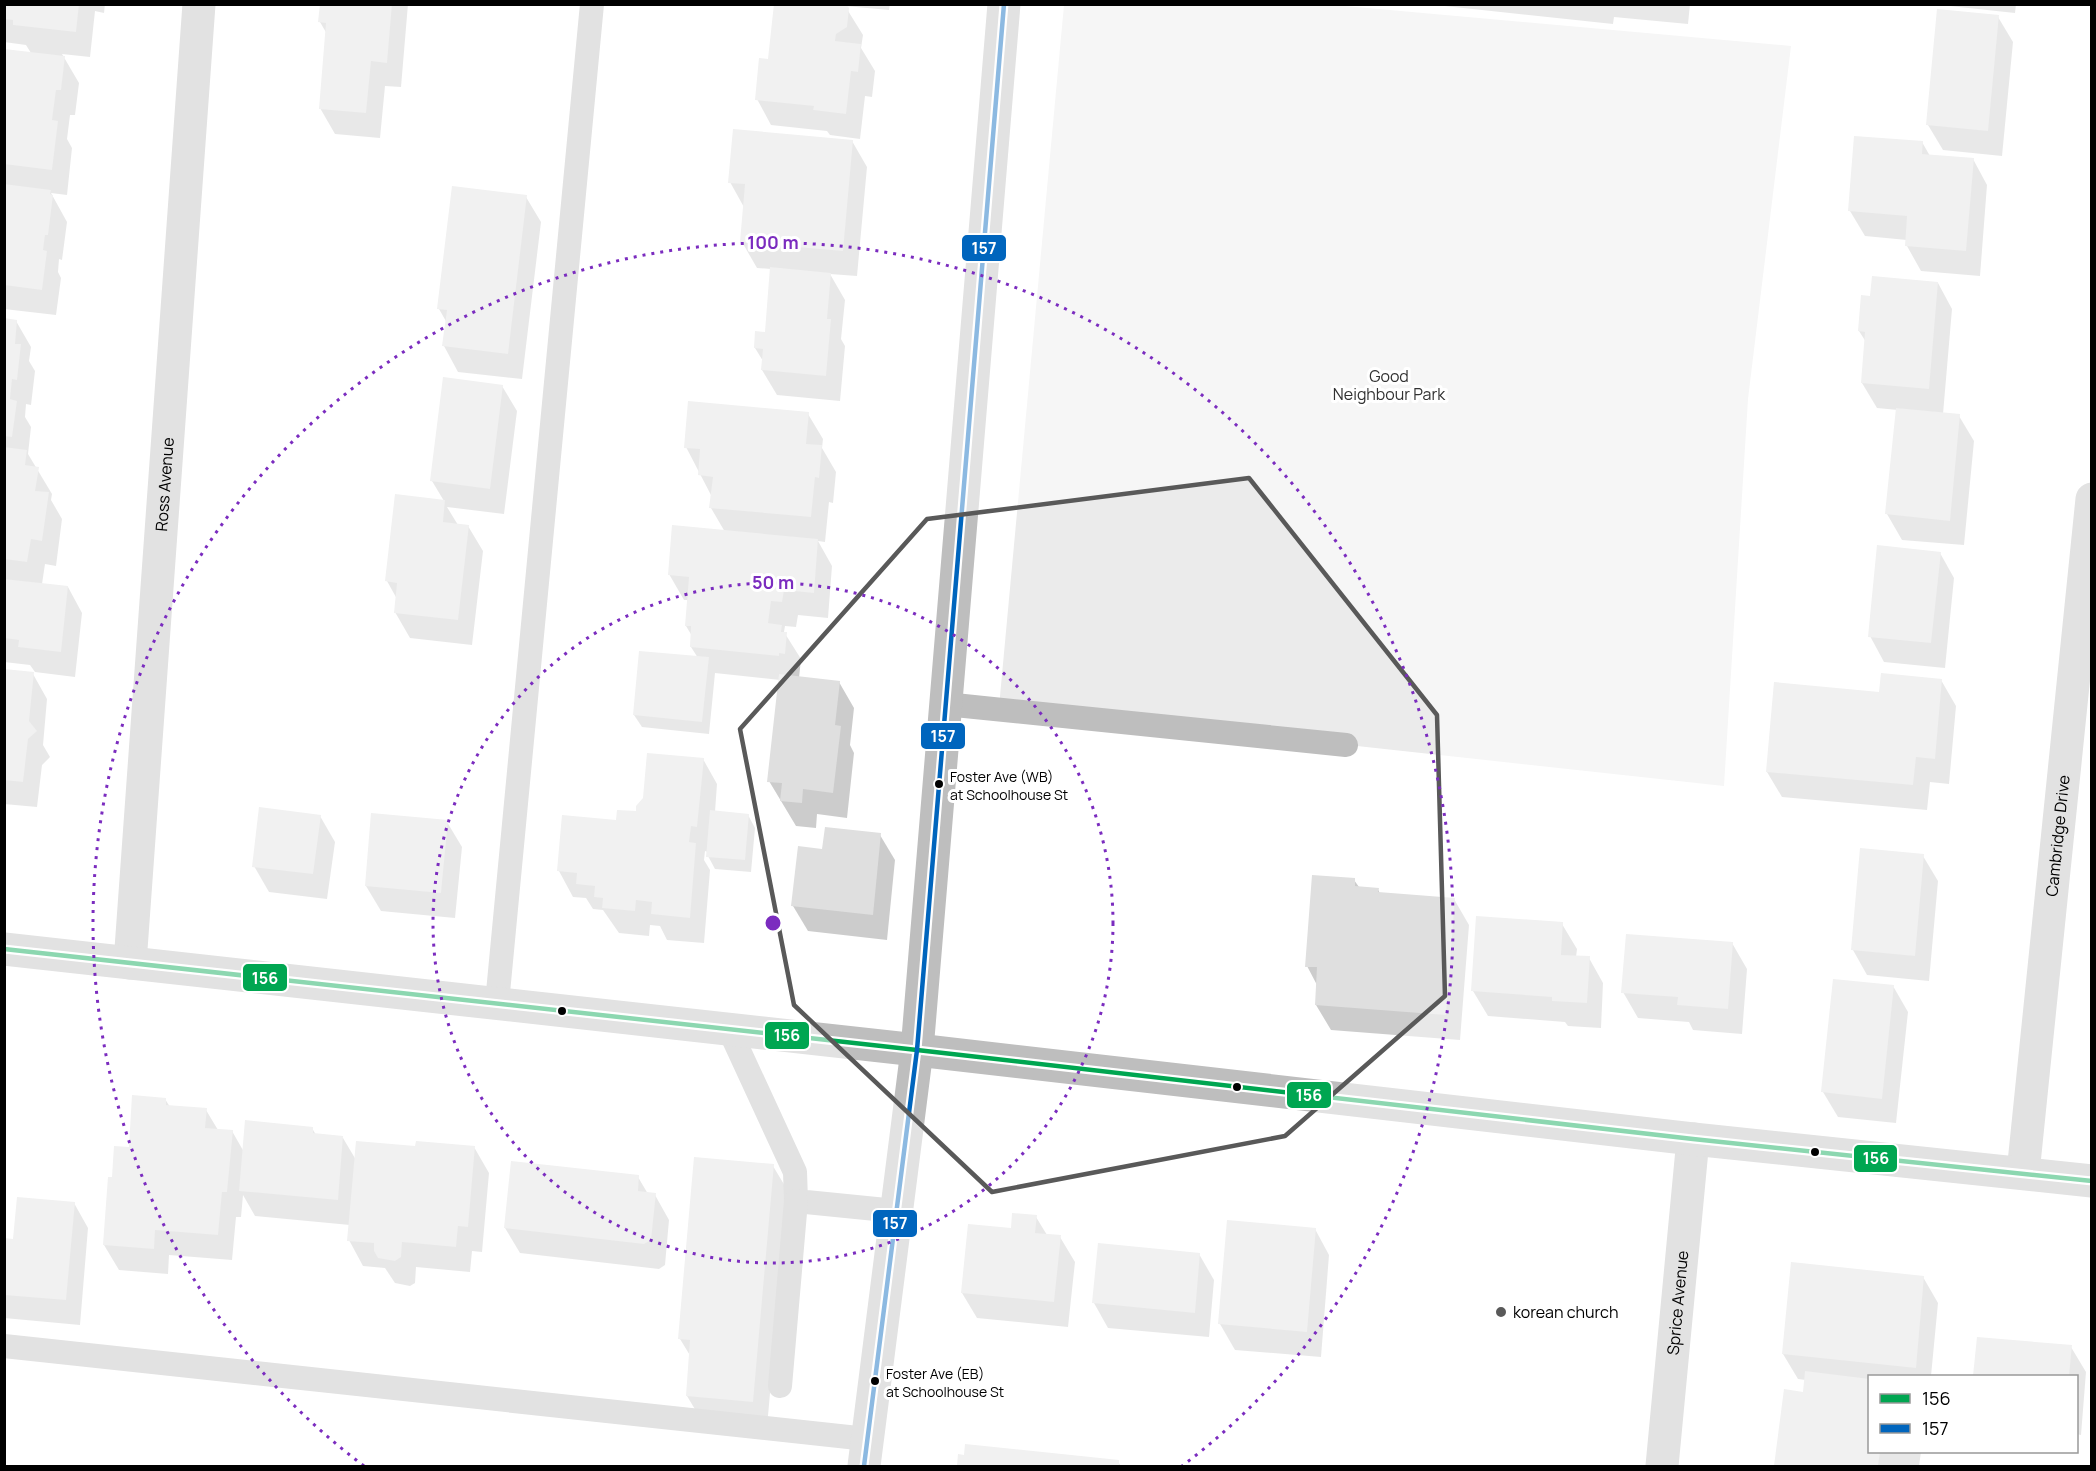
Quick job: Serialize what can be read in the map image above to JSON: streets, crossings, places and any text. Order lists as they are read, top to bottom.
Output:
{
  "streets": {
    "street": ["Ross Avenue", "Cambridge Drive", "Sprice Avenue"]
  },
  "parks": ["Good Neighbour Park"],
  "places": ["Foster Ave (WB) at Schoolhouse St", "korean church", "Foster Ave (EB) at Schoolhouse St"],
  "lines": ["transit line 157", "transit line 156"],
  "legend": ["156", "157"],
  "rings": ["100 m", "50 m"]
}
